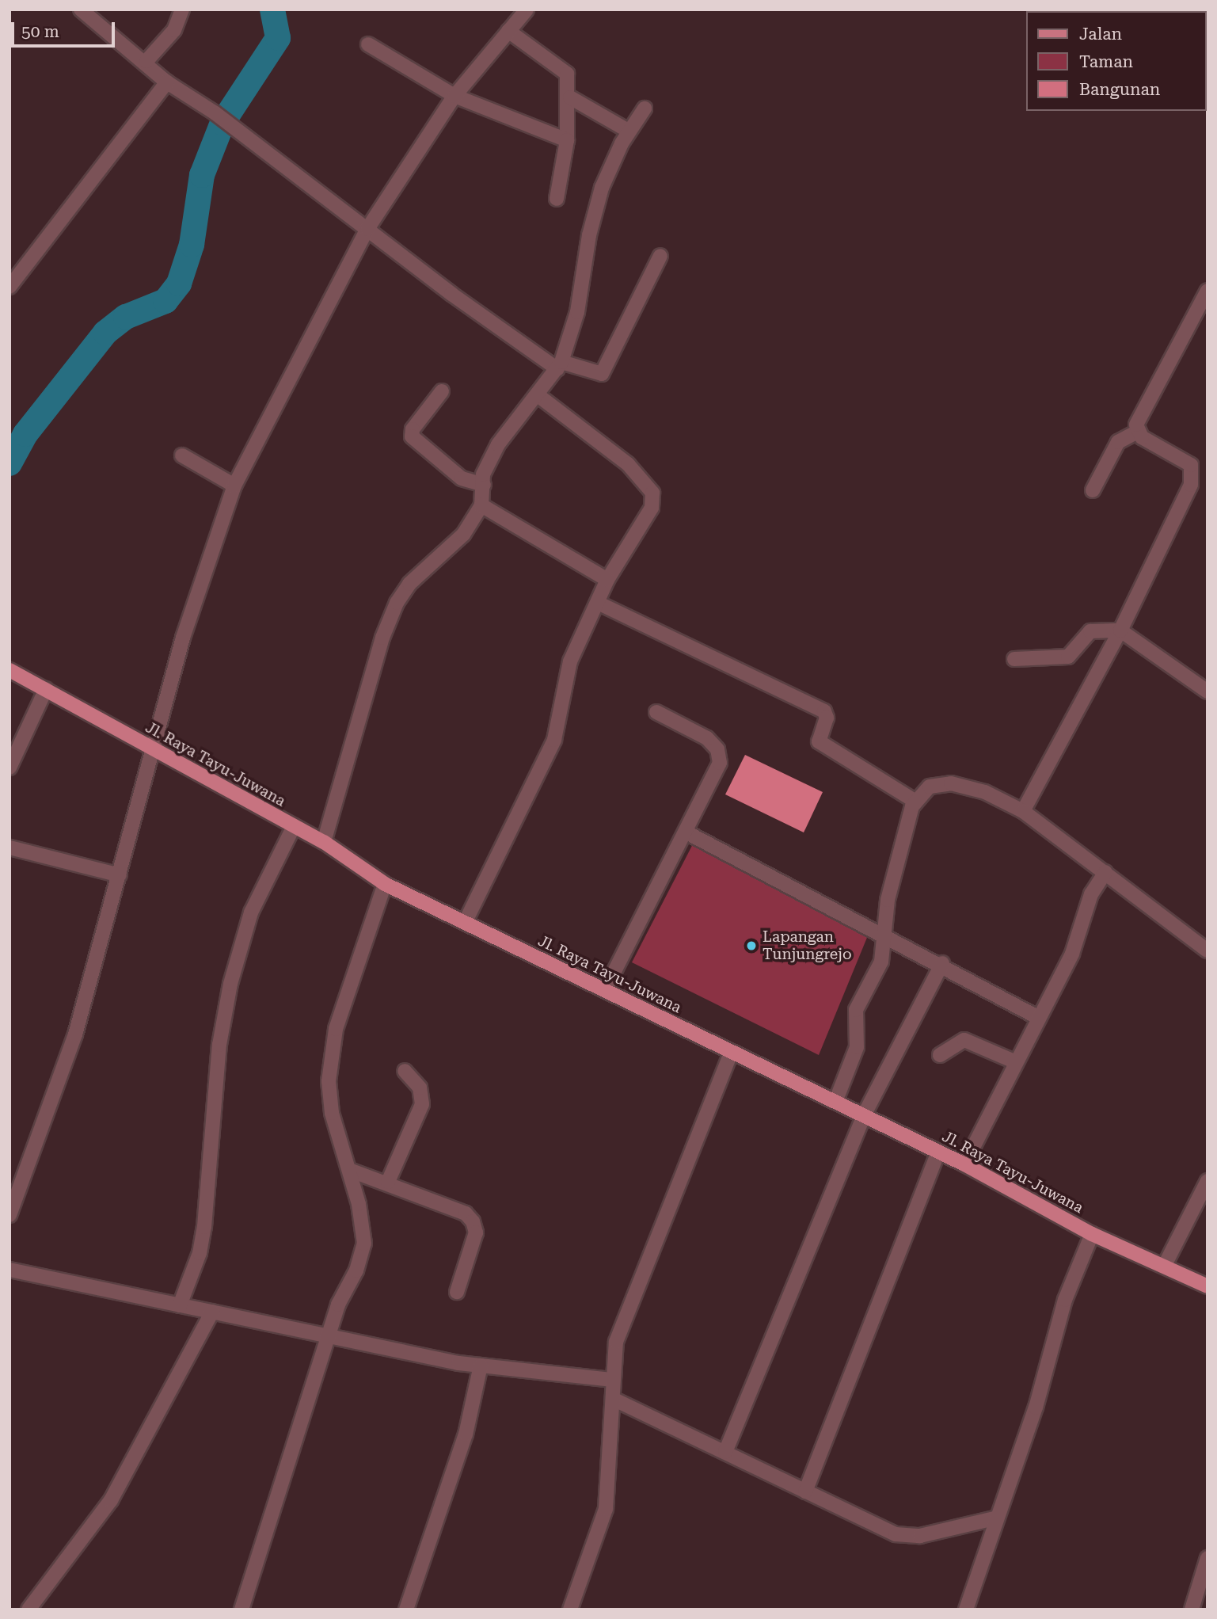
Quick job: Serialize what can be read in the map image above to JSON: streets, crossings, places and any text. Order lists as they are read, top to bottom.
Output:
{
  "streets": {
    "main road": ["Jl. Raya Tayu-Juwana"]
  },
  "places": ["Lapangan Tunjungrejo"],
  "legend": ["Jalan", "Taman", "Bangunan"],
  "scale_bar": "50 m"
}
